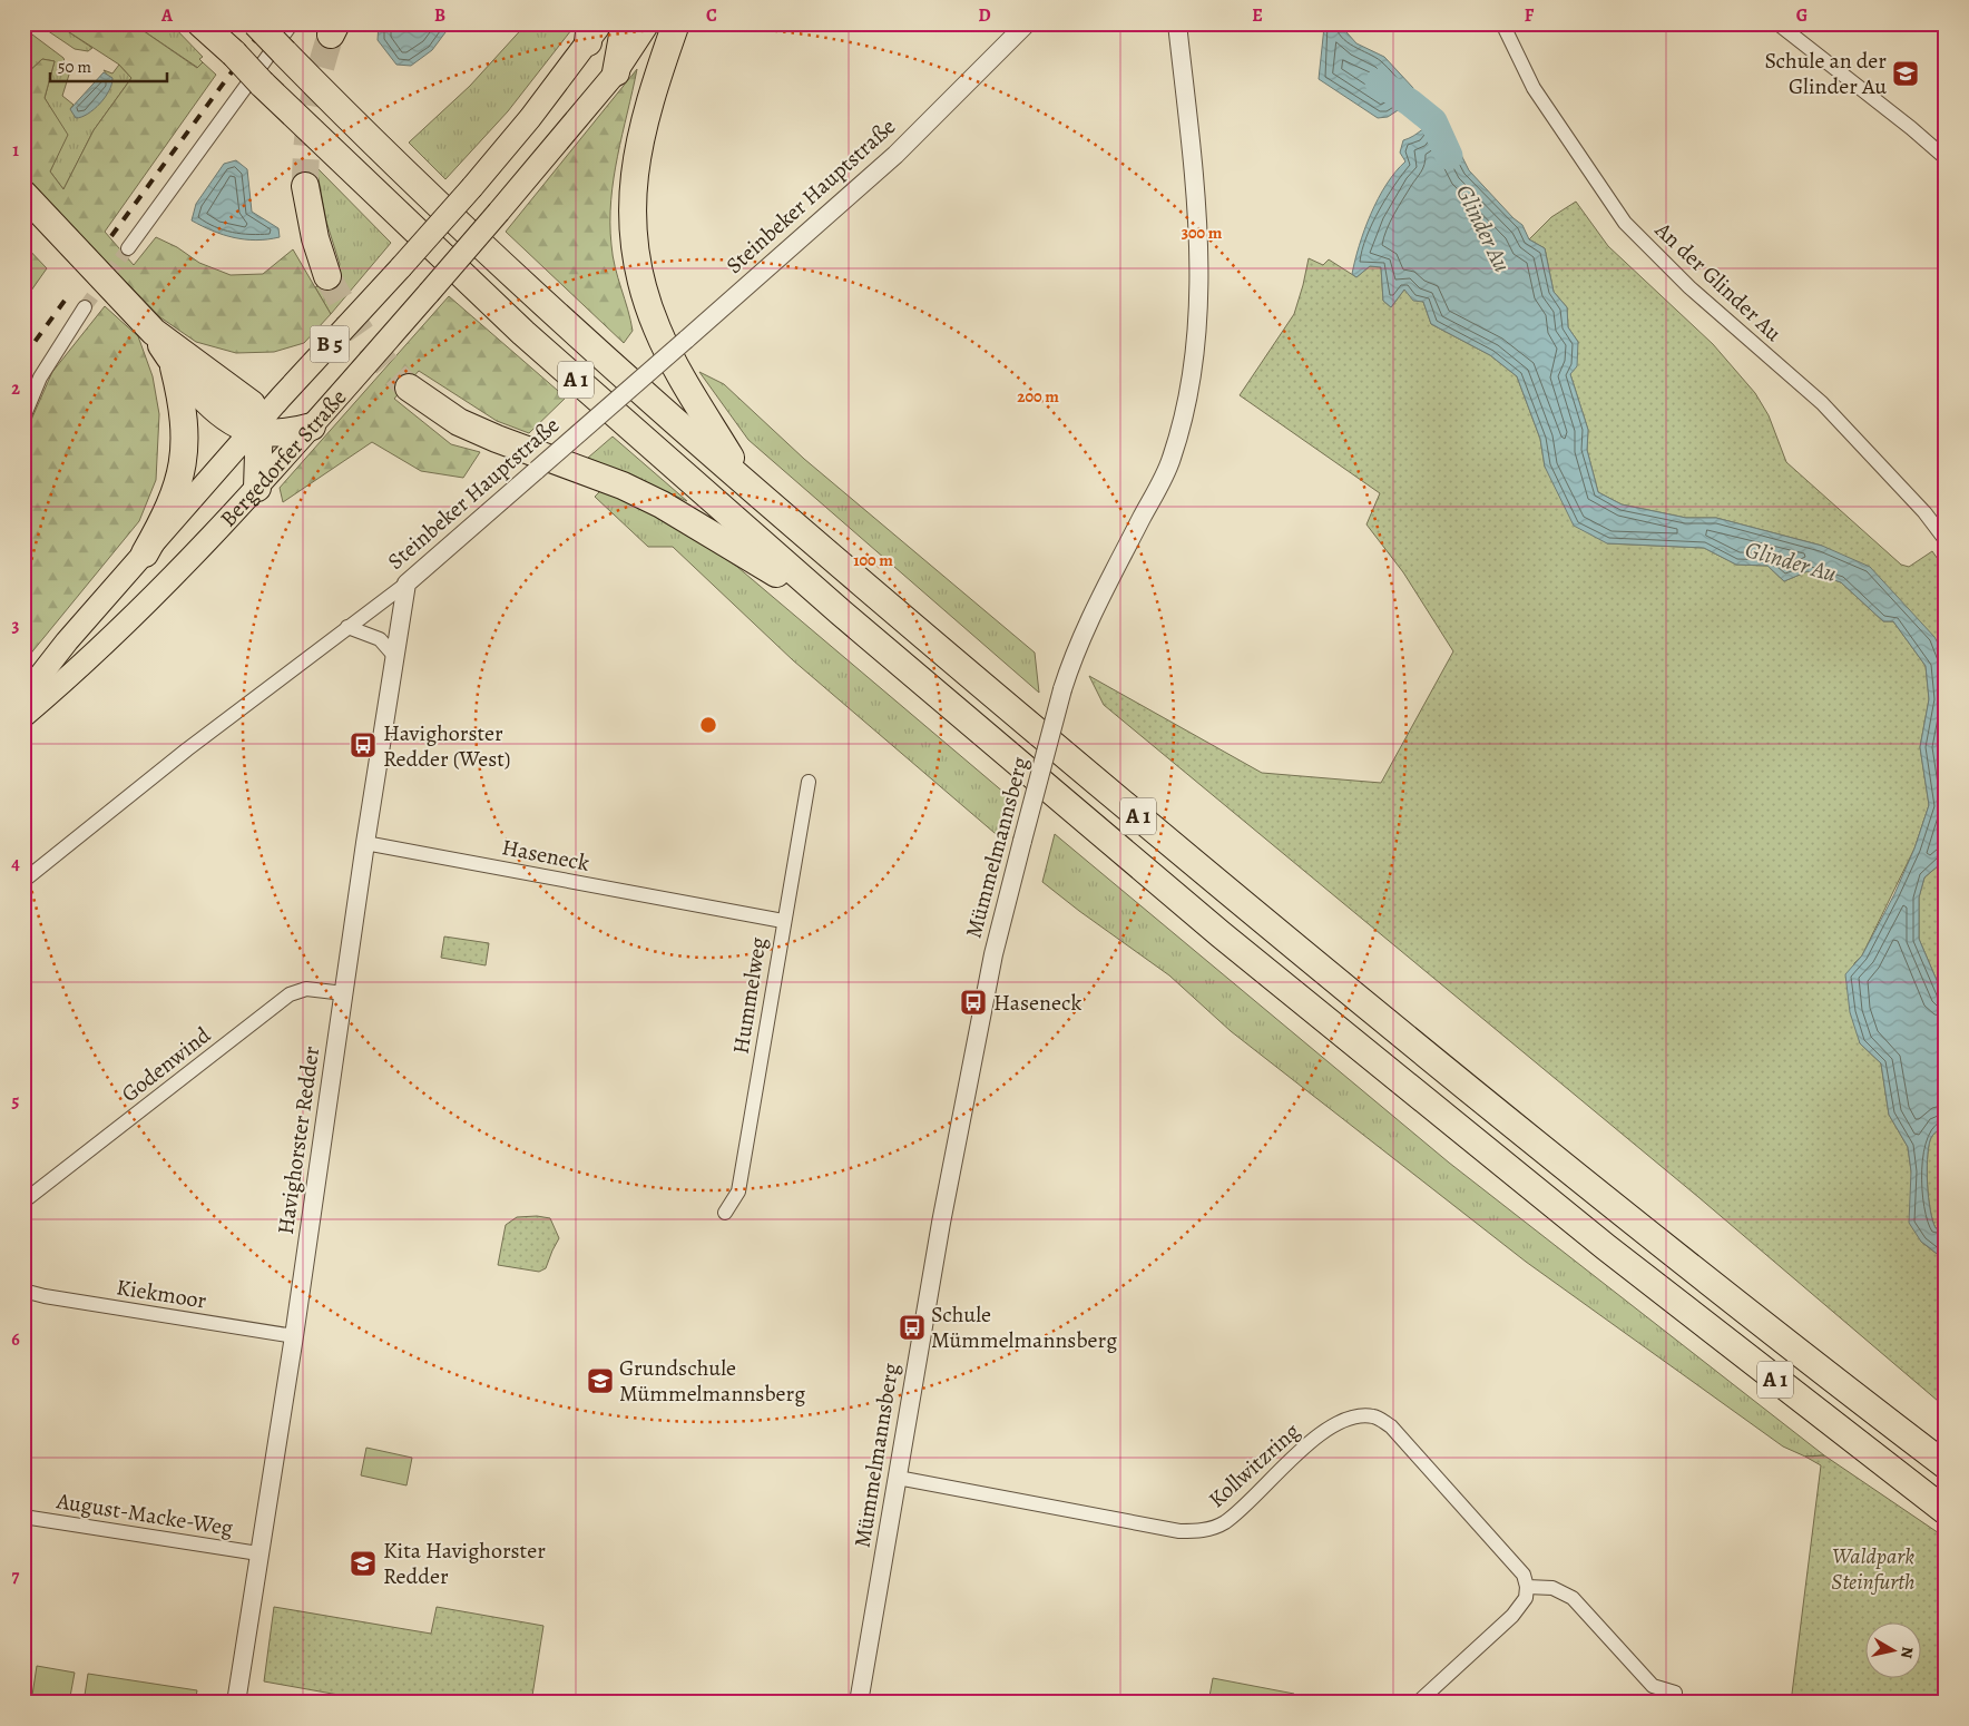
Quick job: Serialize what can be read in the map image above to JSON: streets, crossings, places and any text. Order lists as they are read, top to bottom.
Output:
{
  "streets": {
    "highway": ["A 1"],
    "main road": ["B 5", "Bergedorfer Straße"],
    "street": [
      "Steinbeker Hauptstraße",
      "An der Glinder Au",
      "Mümmelmannsberg",
      "Haseneck",
      "Hummelweg",
      "Godenwind",
      "Havighorster Redder",
      "Kiekmoor",
      "Kollwitzring",
      "August-Macke-Weg"
    ]
  },
  "crossings": [
    ["Steinbeker Hauptstraße", "Havighorster Redder"],
    ["Mümmelmannsberg", "Kollwitzring"],
    ["Haseneck", "Hummelweg"],
    ["Haseneck", "Havighorster Redder"],
    ["Godenwind", "Havighorster Redder"],
    ["Havighorster Redder", "Kiekmoor"],
    ["Havighorster Redder", "August-Macke-Weg"]
  ],
  "water": ["Glinder Au"],
  "parks": ["Waldpark Steinfurth"],
  "places": {
    "school or university": ["Schule an der Glinder Au", "Grundschule Mümmelmannsberg", "Kita Havighorster Redder"],
    "bus stop": ["Havighorster Redder (West)", "Haseneck", "Schule Mümmelmannsberg"]
  },
  "scale_bar": "50 m",
  "north": "right",
  "grid": {
    "columns": [
      "A",
      "B",
      "C",
      "D",
      "E",
      "F",
      "G"
    ],
    "rows": [
      "1",
      "2",
      "3",
      "4",
      "5",
      "6",
      "7"
    ]
  },
  "rings": ["300 m", "200 m", "100 m"]
}
